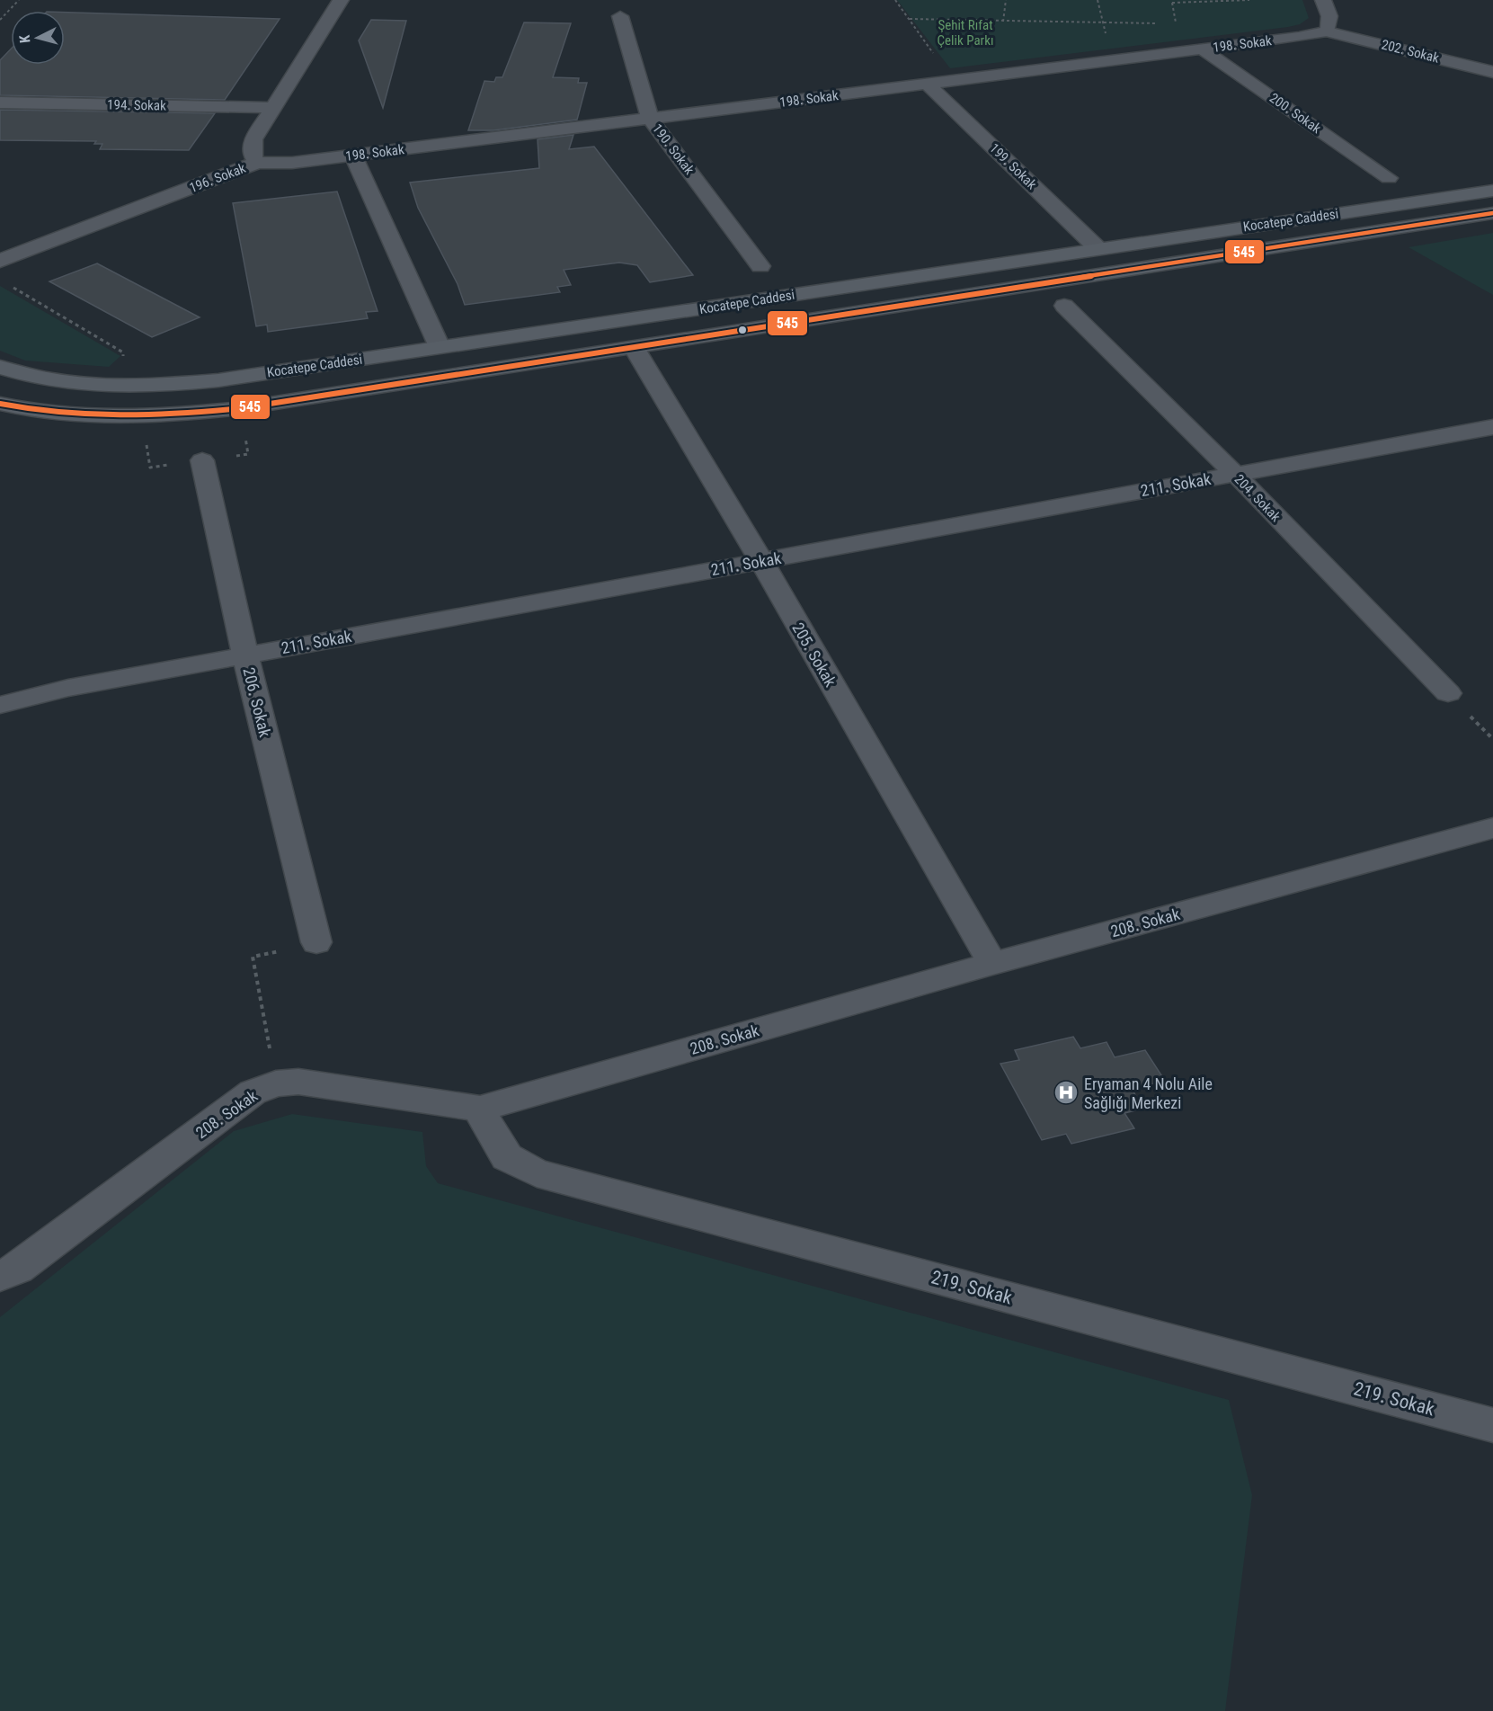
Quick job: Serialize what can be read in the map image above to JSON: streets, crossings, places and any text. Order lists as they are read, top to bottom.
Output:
{
  "streets": {
    "main road": ["Kocatepe Caddesi"],
    "street": [
      "198. Sokak",
      "202. Sokak",
      "194. Sokak",
      "200. Sokak",
      "190. Sokak",
      "199. Sokak",
      "196. Sokak",
      "211. Sokak",
      "204. Sokak",
      "205. Sokak",
      "206. Sokak",
      "208. Sokak",
      "219. Sokak"
    ]
  },
  "crossings": [
    ["198. Sokak", "202. Sokak"],
    ["198. Sokak", "200. Sokak"],
    ["198. Sokak", "190. Sokak"],
    ["198. Sokak", "199. Sokak"],
    ["198. Sokak", "196. Sokak"],
    ["194. Sokak", "196. Sokak"],
    ["199. Sokak", "Kocatepe Caddesi"],
    ["Kocatepe Caddesi", "205. Sokak"],
    ["211. Sokak", "204. Sokak"],
    ["211. Sokak", "205. Sokak"],
    ["211. Sokak", "206. Sokak"],
    ["205. Sokak", "208. Sokak"],
    ["208. Sokak", "219. Sokak"]
  ],
  "parks": ["Şehit Rıfat Çelik Parkı"],
  "places": {
    "hospital": ["Eryaman 4 Nolu Aile Sağlığı Merkezi"]
  },
  "lines": ["transit line 545"],
  "north": "left"
}
